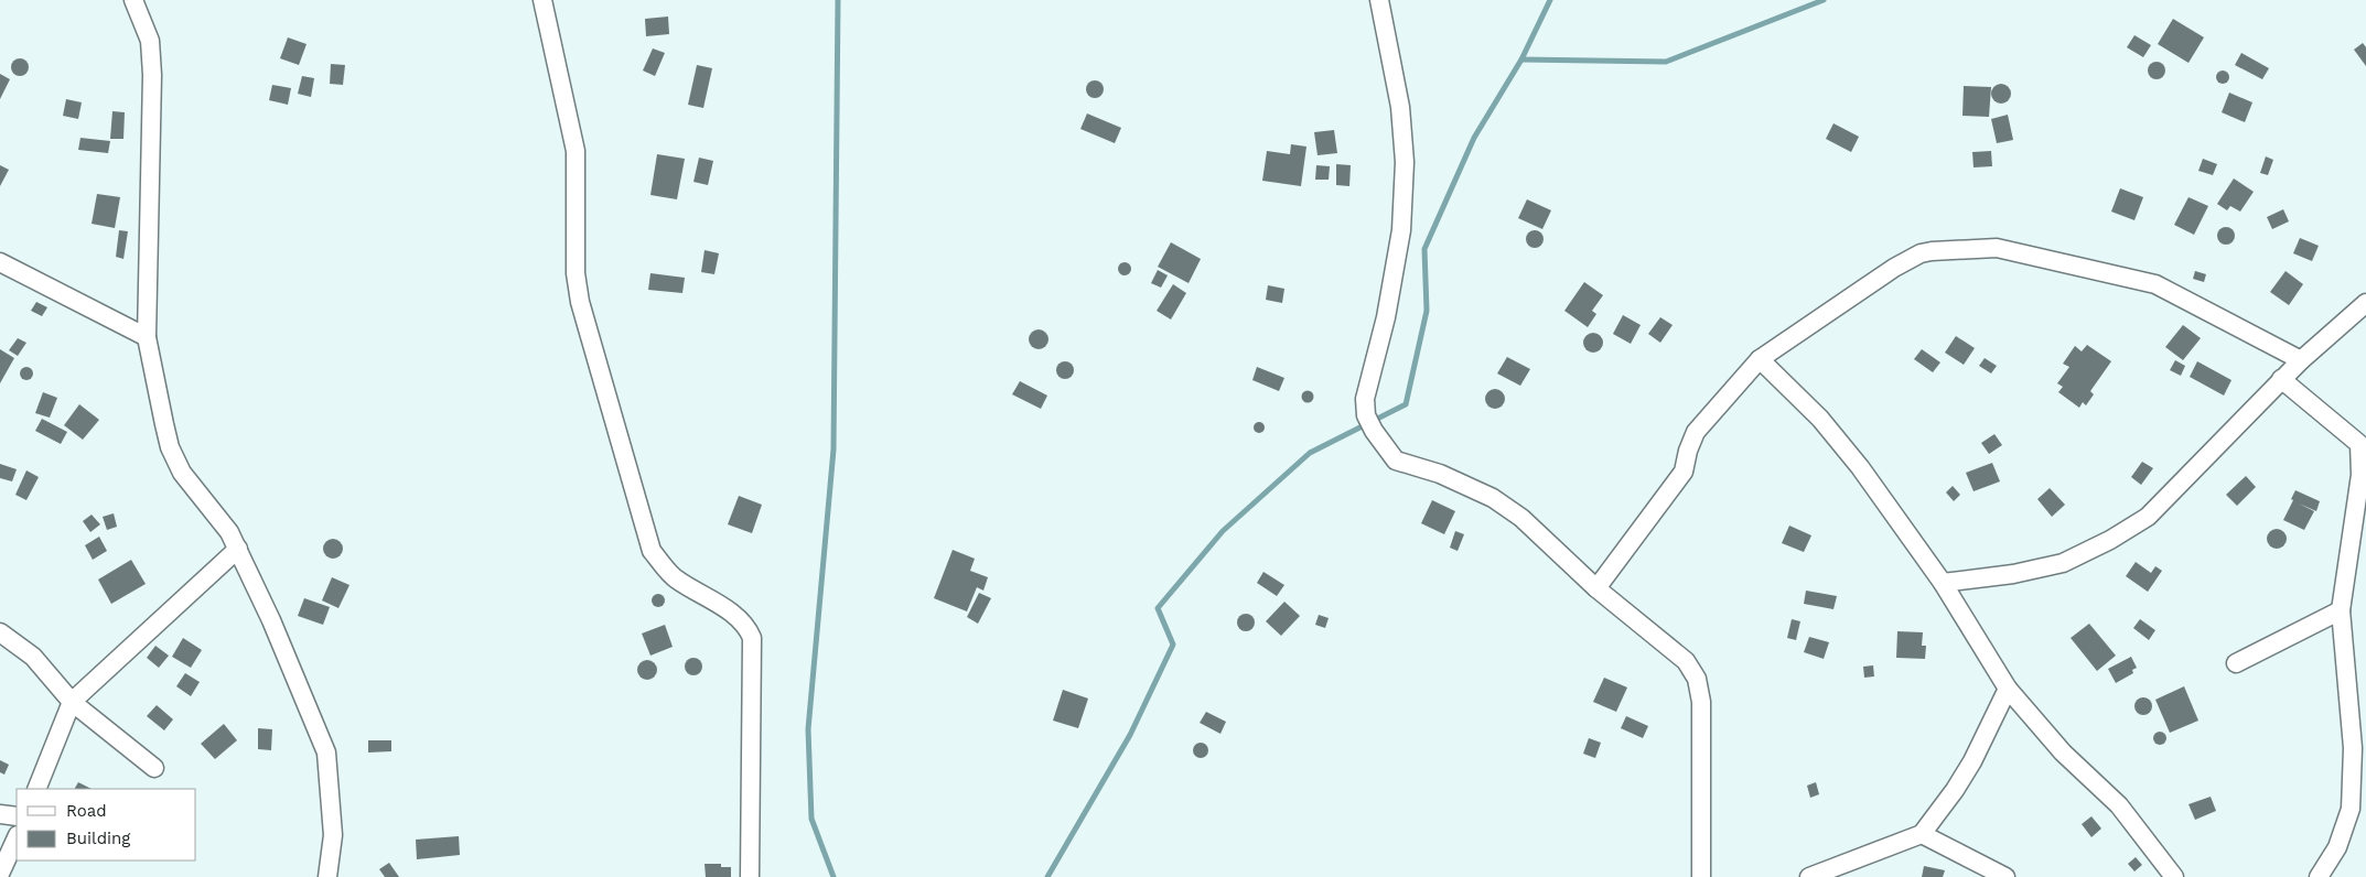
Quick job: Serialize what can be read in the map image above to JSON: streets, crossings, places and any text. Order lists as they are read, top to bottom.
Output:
{
  "legend": ["Road", "Building"]
}
